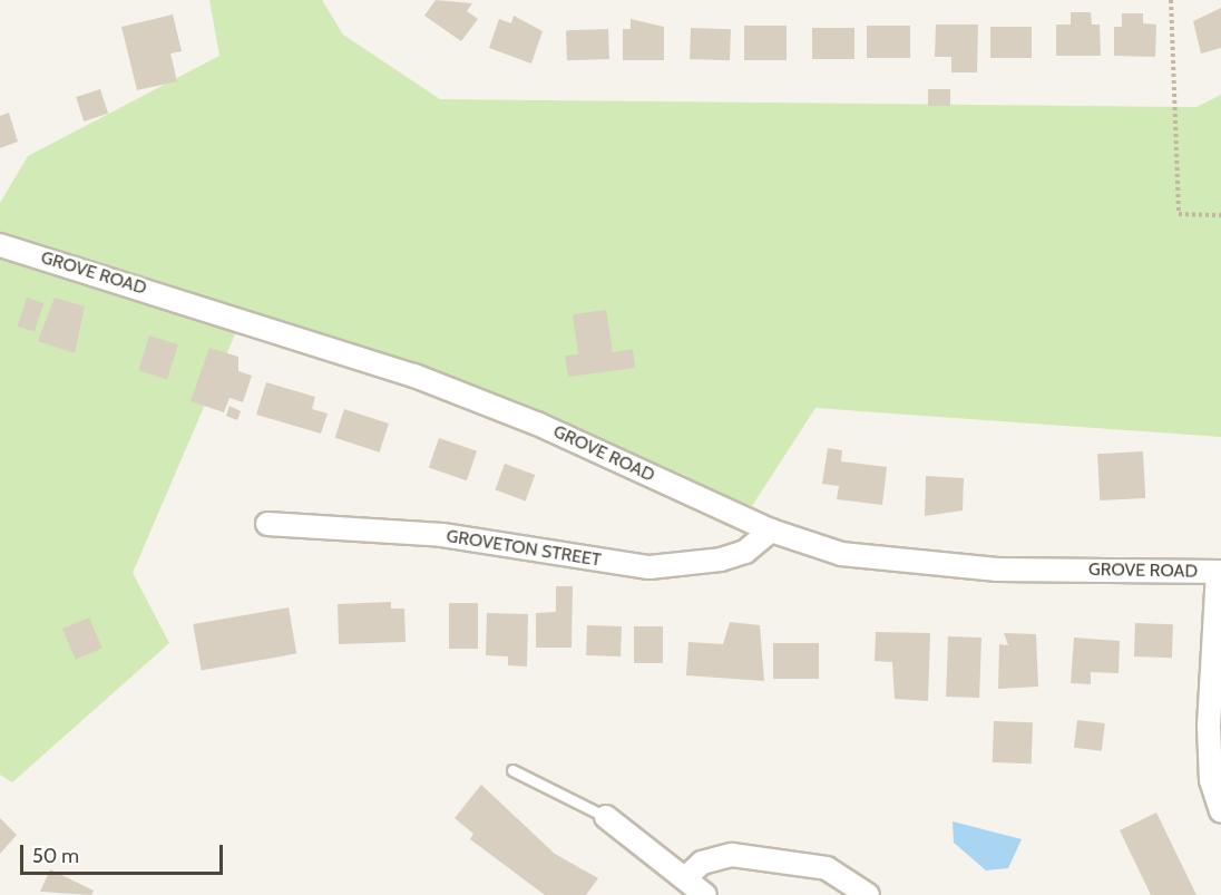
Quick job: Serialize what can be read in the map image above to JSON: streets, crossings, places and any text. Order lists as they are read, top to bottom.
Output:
{
  "streets": {
    "street": ["GROVE ROAD", "GROVETON STREET"]
  },
  "crossings": [
    ["GROVE ROAD", "GROVETON STREET"]
  ],
  "scale_bar": "50 m"
}
